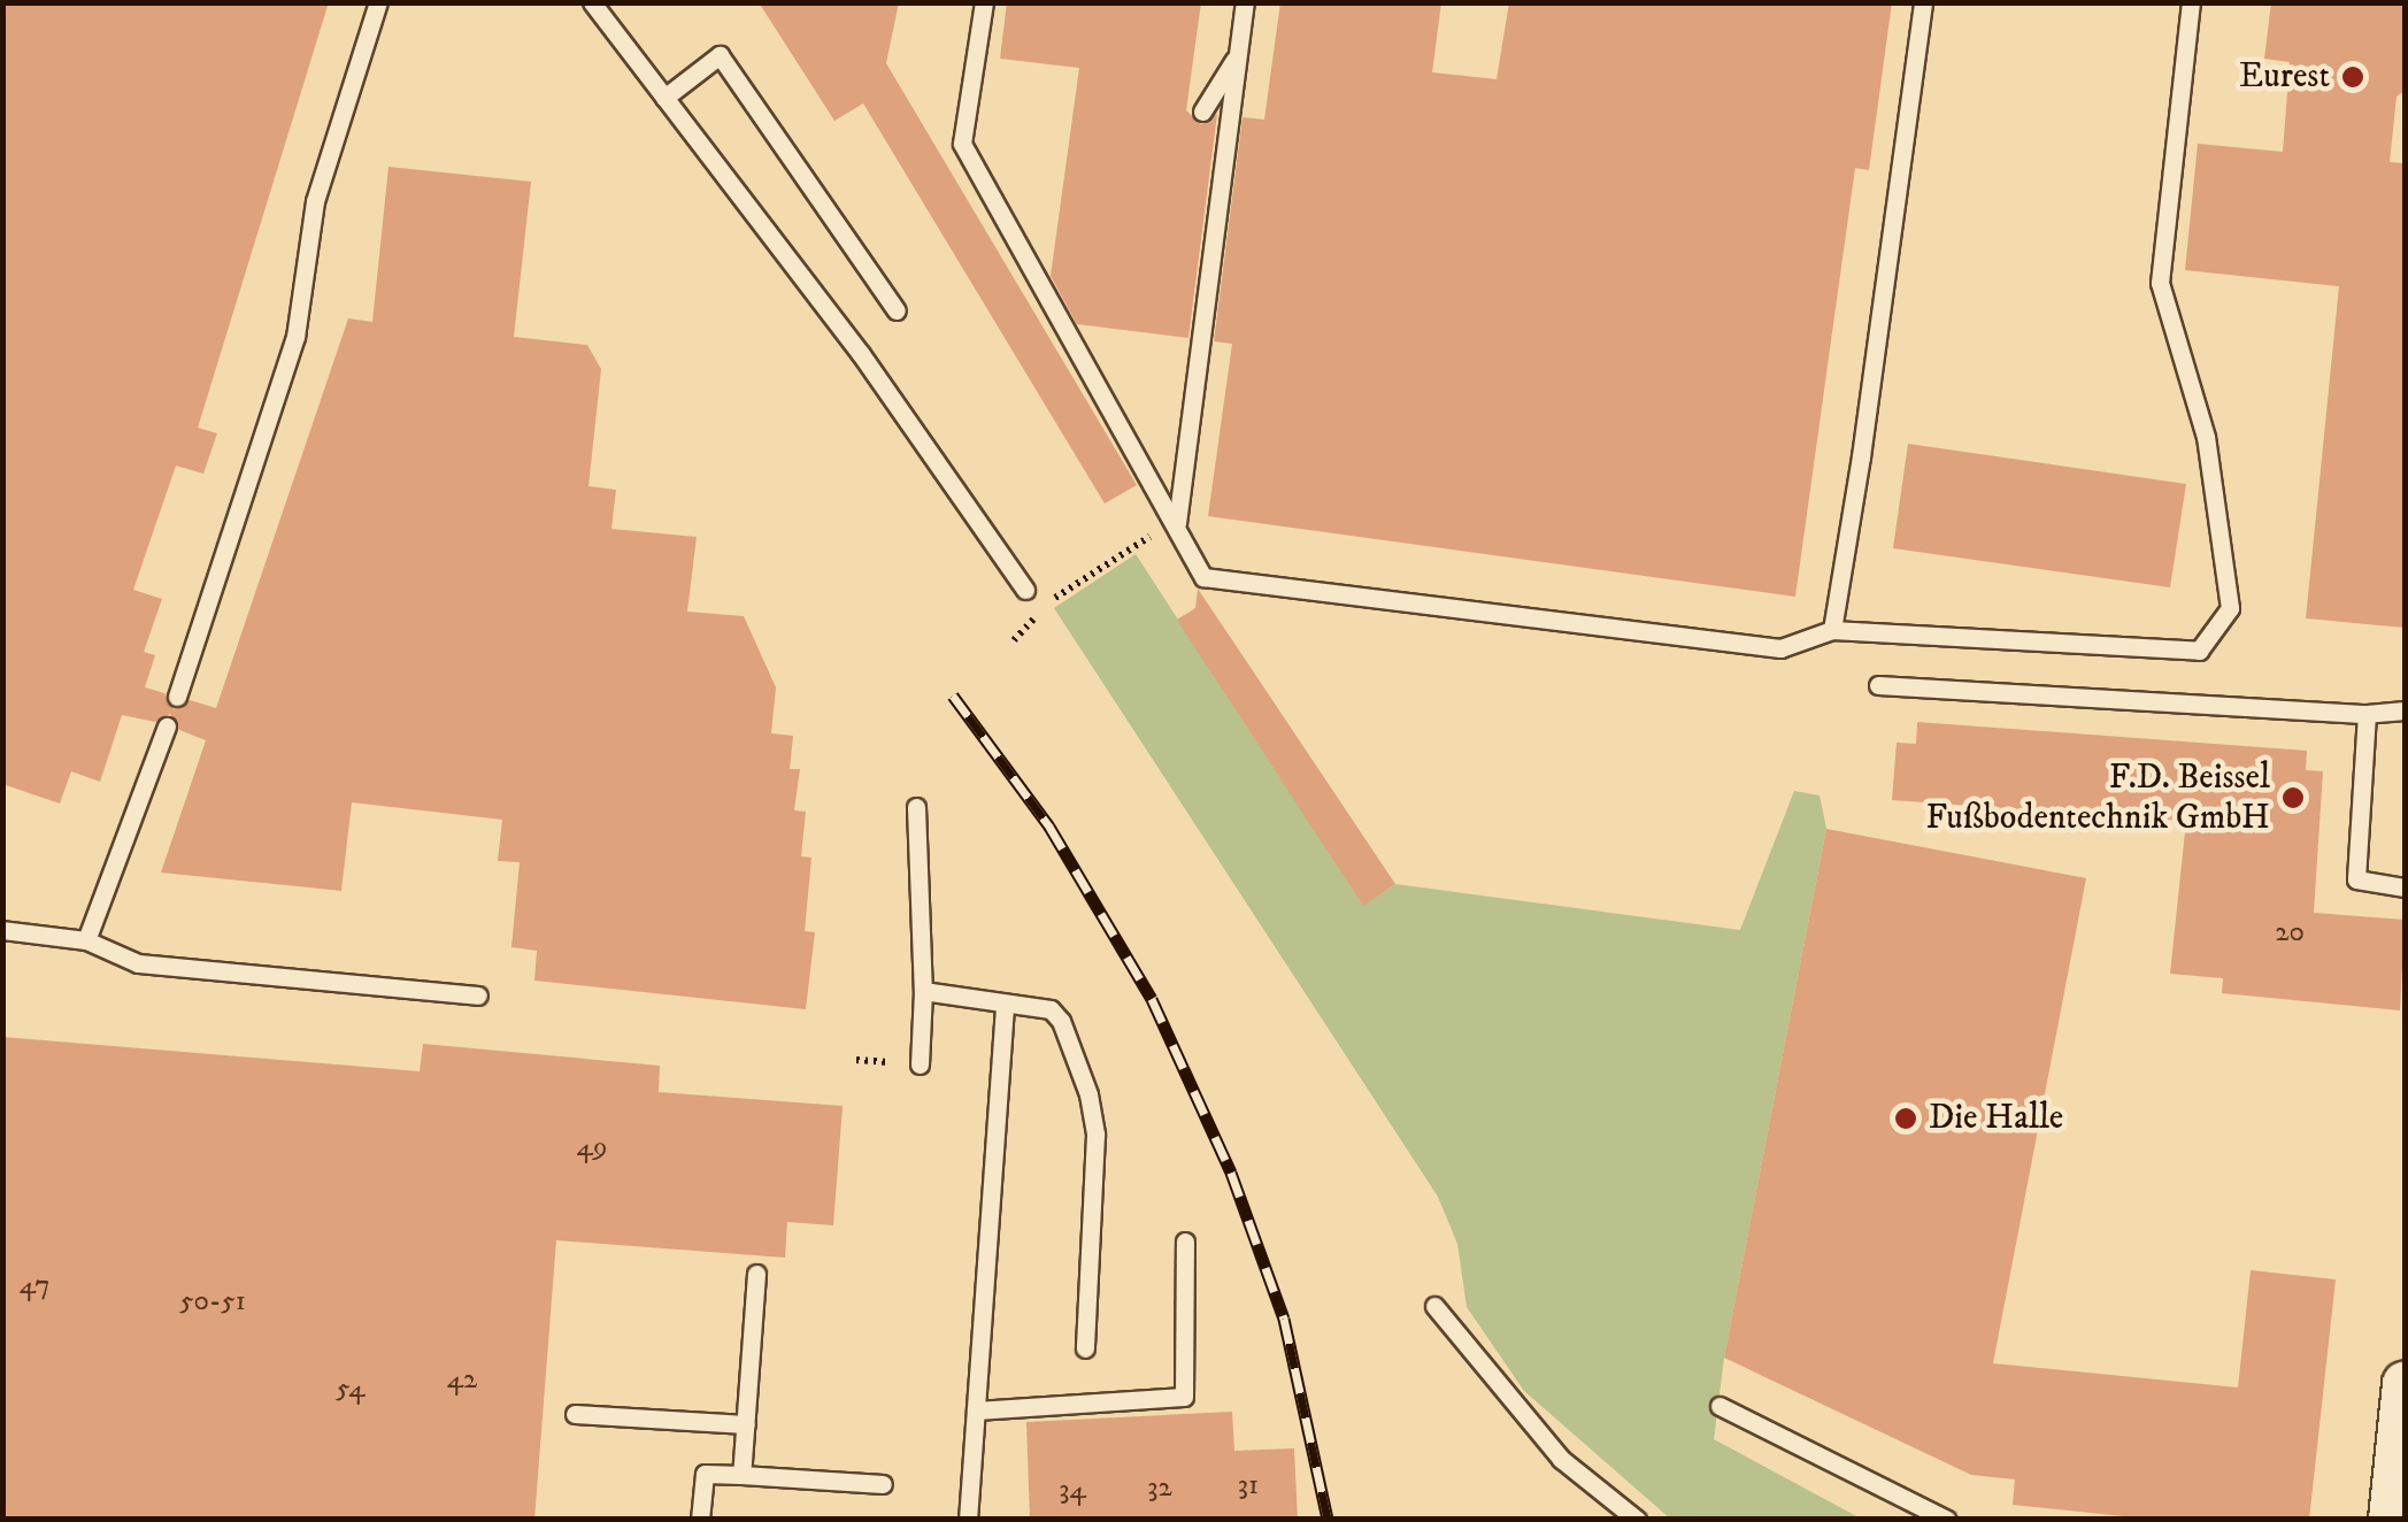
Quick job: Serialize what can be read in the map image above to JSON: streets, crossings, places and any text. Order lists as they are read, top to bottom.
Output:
{
  "places": ["Eurest", "F.D. Beissel Fußbodentechnik GmbH", "Die Halle"],
  "house_numbers": [
    "20",
    "49",
    "47",
    "50-51",
    "42",
    "54",
    "31",
    "32",
    "34"
  ]
}
